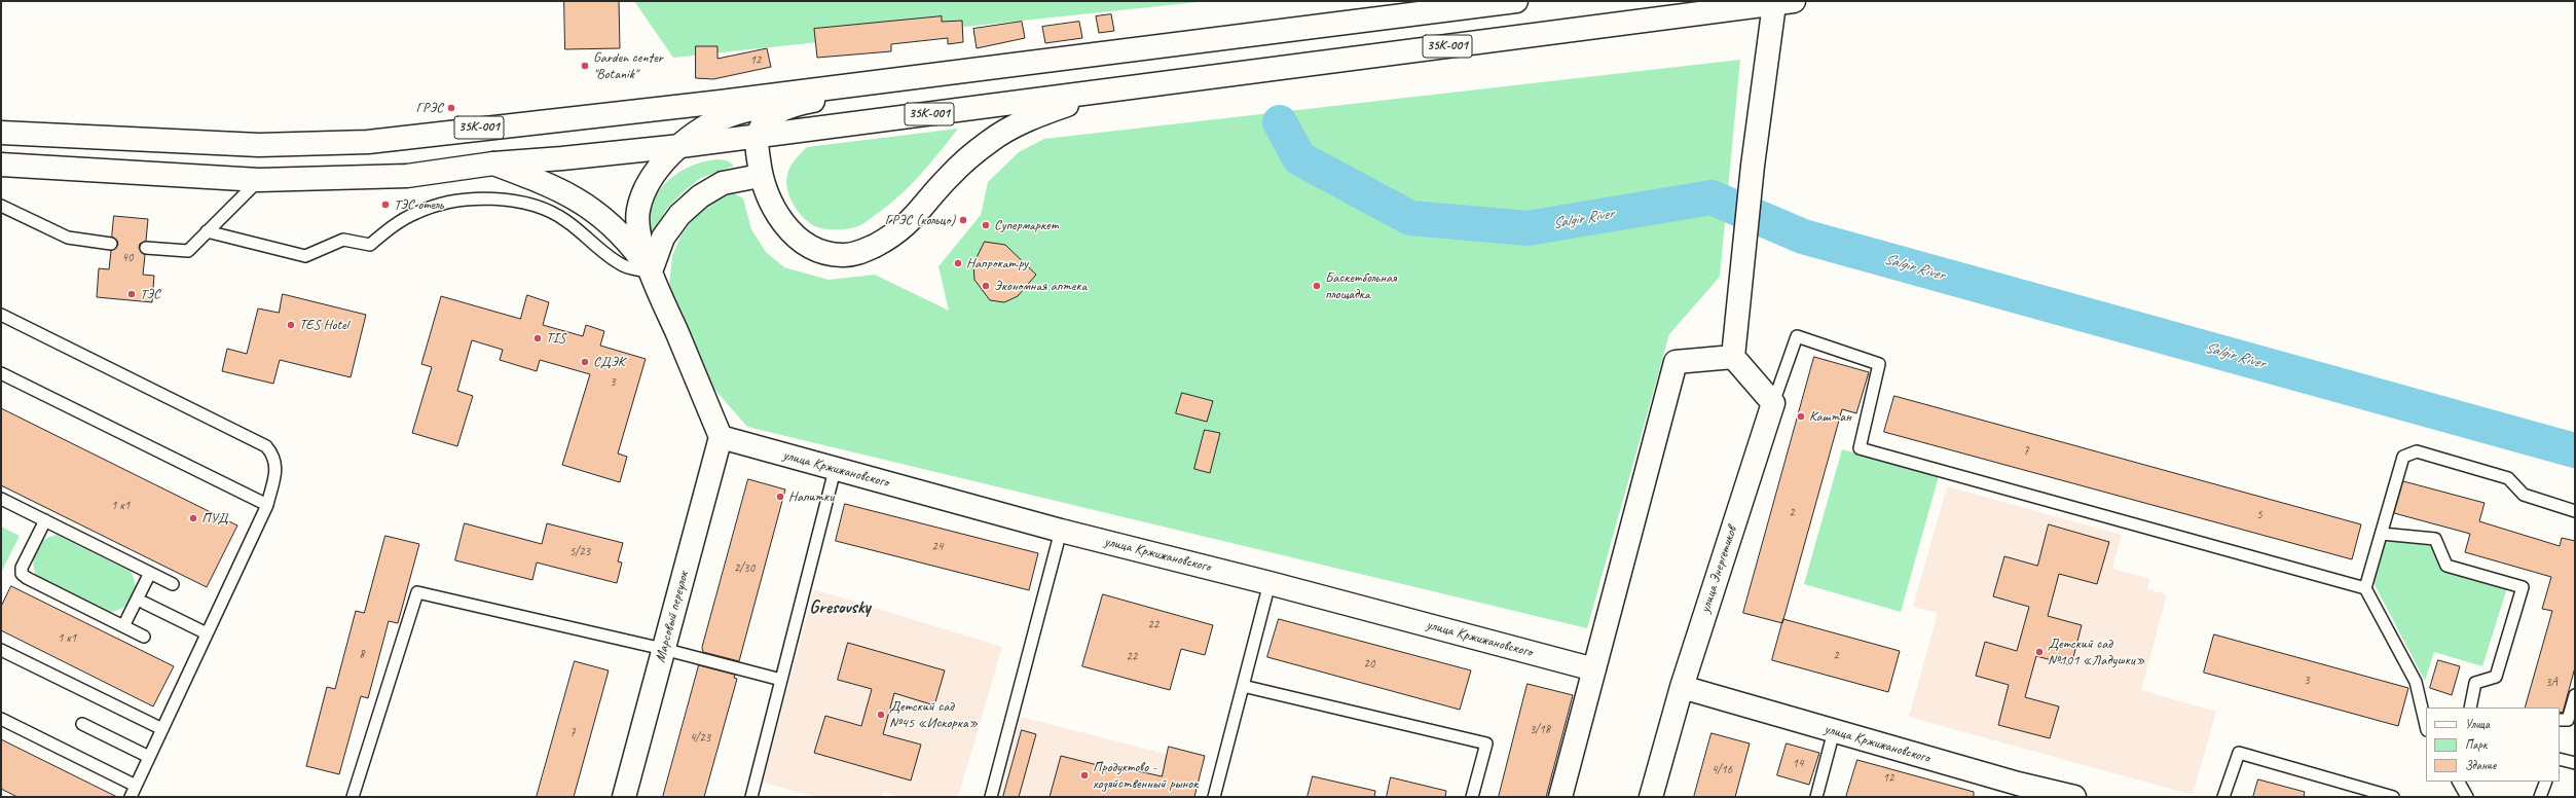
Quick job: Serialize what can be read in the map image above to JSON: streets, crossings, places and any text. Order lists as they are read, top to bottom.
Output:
{
  "streets": {
    "main road": [
      "35К-001",
      "улица Кржижановского",
      "улица Энергетиков",
      "Марсовый переулок"
    ]
  },
  "crossings": [
    ["улица Кржижановского", "улица Энергетиков"],
    ["улица Кржижановского", "Марсовый переулок"]
  ],
  "districts": ["Gresovsky"],
  "water": ["Salgir River"],
  "places": [
    "Garden center \"Botanik\"",
    "ГРЭС",
    "ТЭС отель",
    "ГРЭС (кольцо)",
    "Супермаркет",
    "Напрокат.ру",
    "Экономная аптека",
    "Баскетбольная площадка",
    "ТЭС",
    "TES Hotel",
    "TIS",
    "СДЭК",
    "Каштан",
    "Напитки",
    "ПУД",
    "Детский сад №101 «Ладушки»",
    "Детский сад №45 «Искорка»",
    "Продуктово - хозяйственный рынок"
  ],
  "house_numbers": [
    "12",
    "40",
    "3",
    "7",
    "1 к1",
    "2",
    "5",
    "24",
    "5/23",
    "2/30",
    "22",
    "1 к1",
    "8",
    "2",
    "22",
    "20",
    "3",
    "3А",
    "3/18",
    "7",
    "4/23",
    "14",
    "4/16",
    "12"
  ],
  "legend": ["Улица", "Парк", "Здание"]
}
